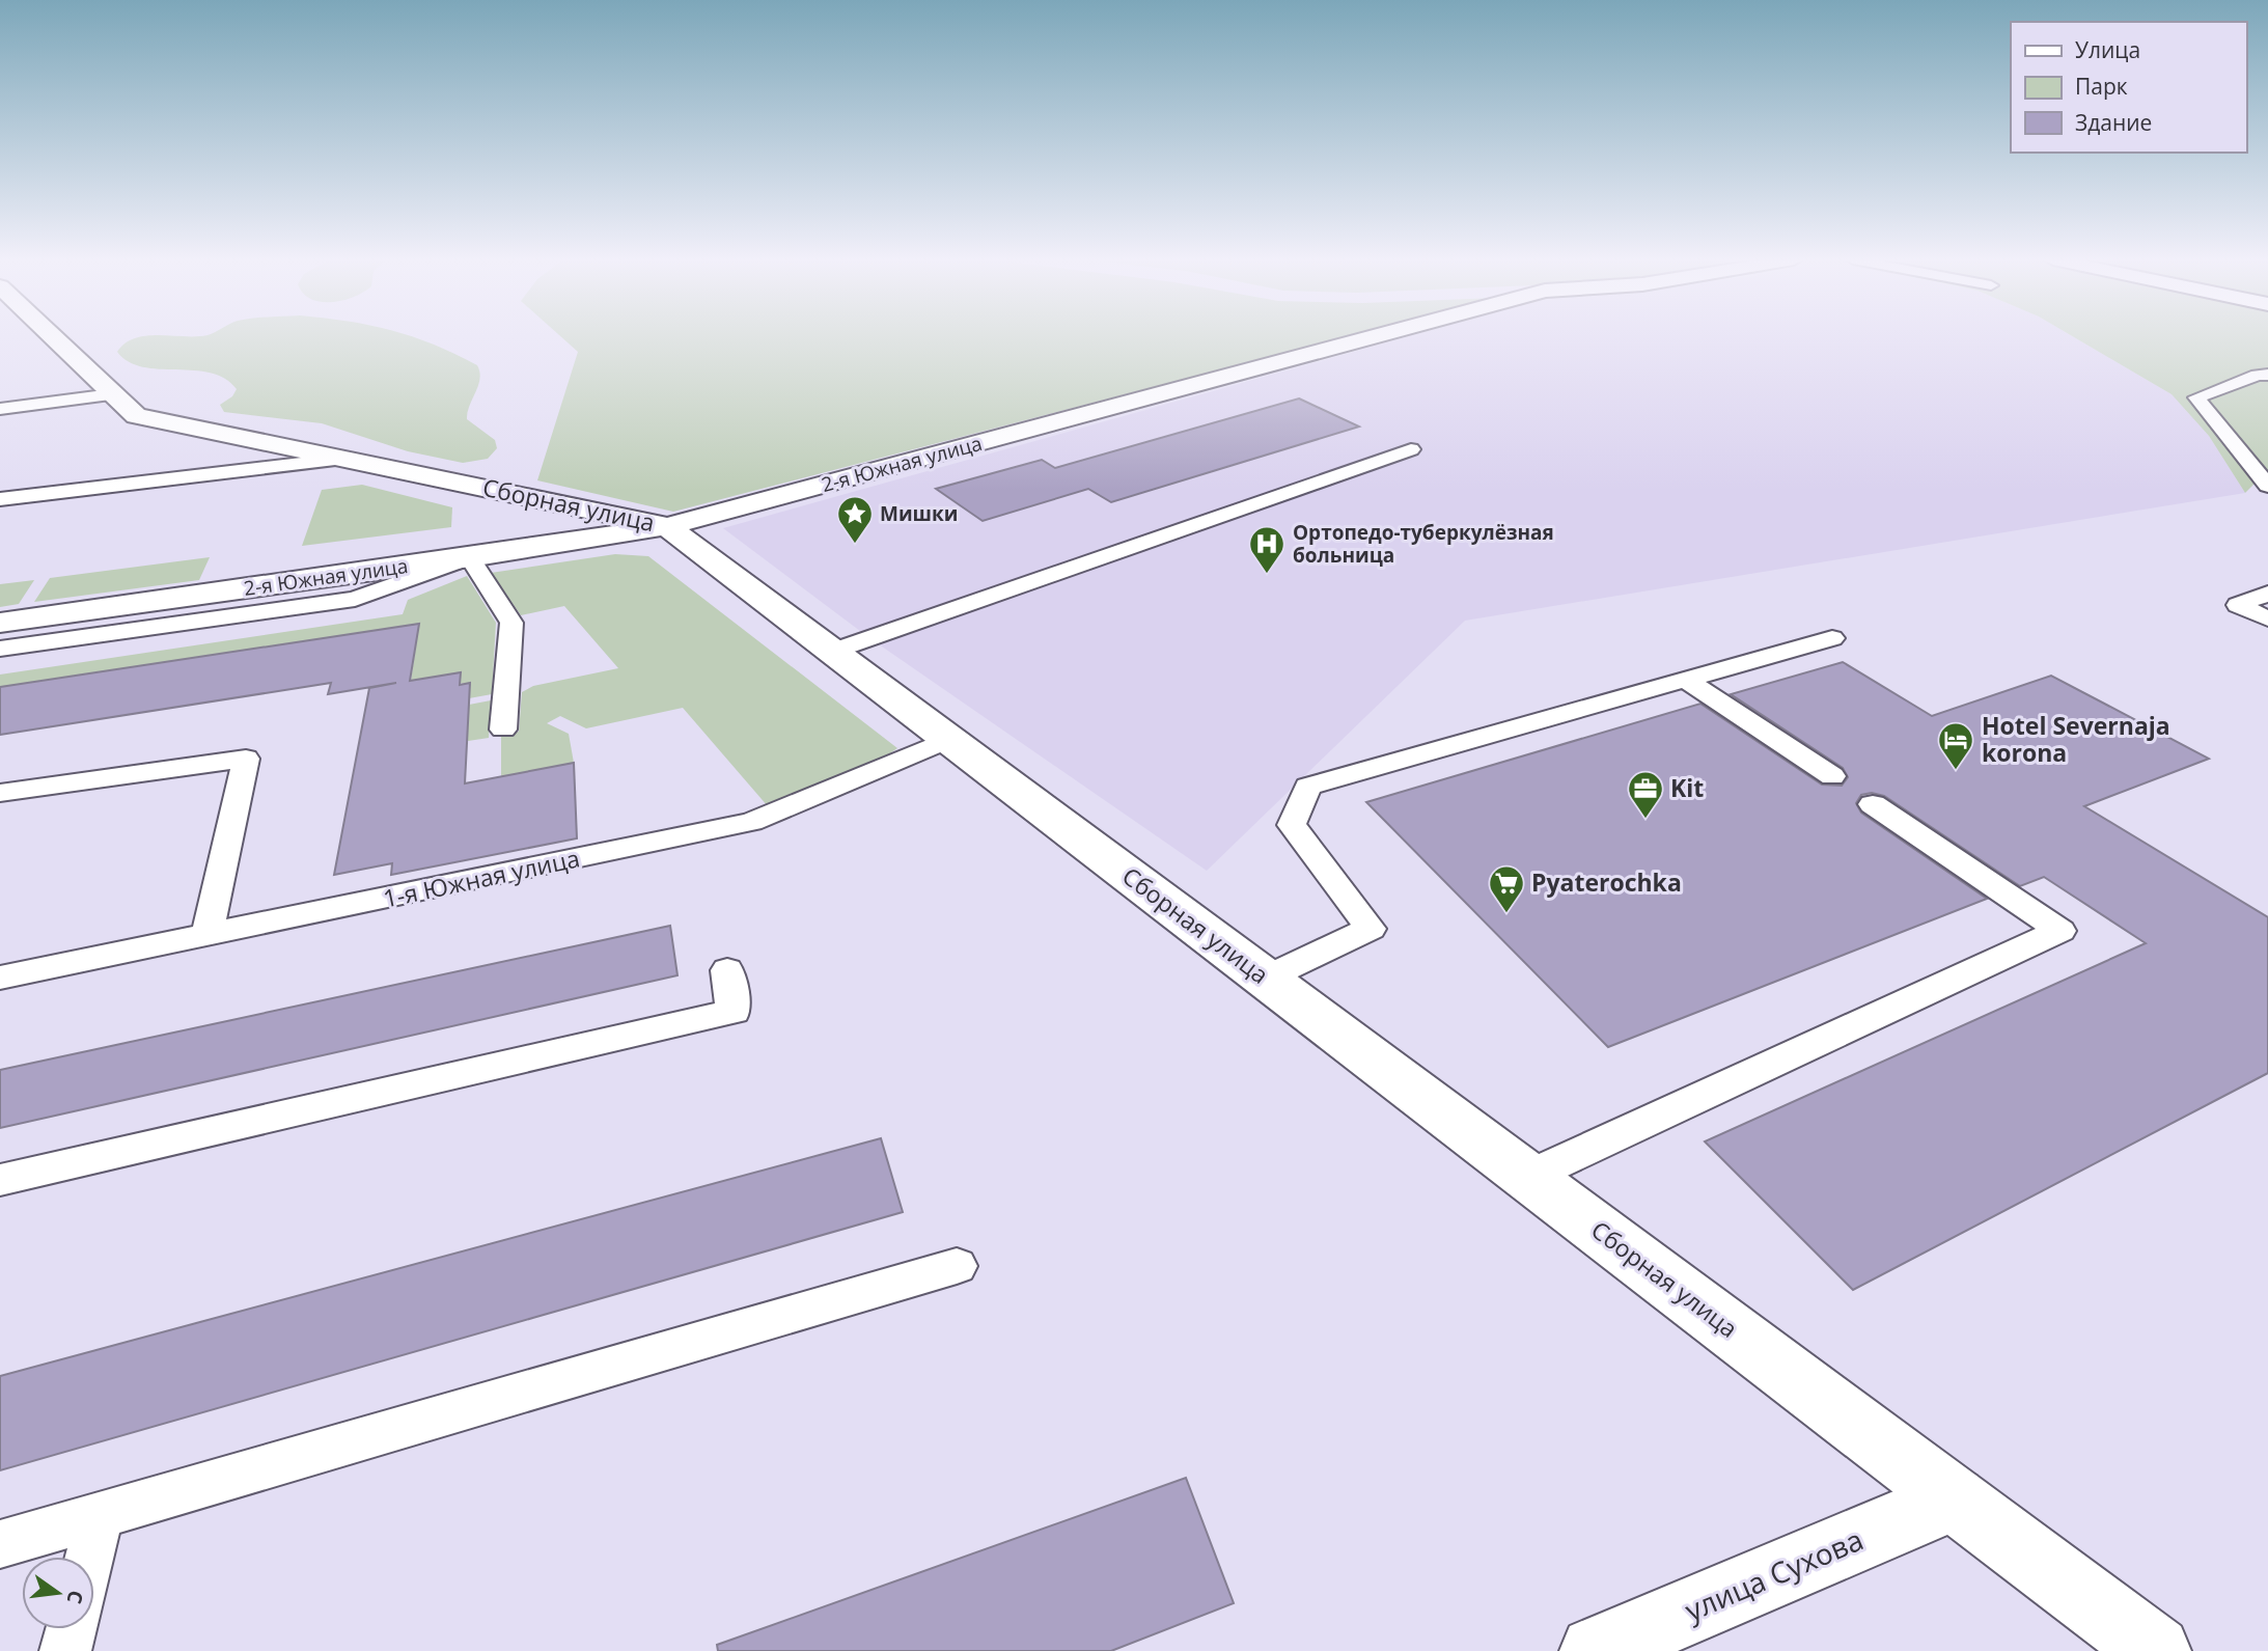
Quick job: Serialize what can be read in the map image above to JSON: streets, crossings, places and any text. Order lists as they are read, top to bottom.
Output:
{
  "streets": {
    "street": ["2-я Южная улица", "Сборная улица", "улица Сухова"],
    "lane": ["1-я Южная улица"]
  },
  "crossings": [
    ["2-я Южная улица", "Сборная улица"],
    ["Сборная улица", "1-я Южная улица"],
    ["Сборная улица", "улица Сухова"]
  ],
  "places": {
    "place": ["Мишки"],
    "hospital": ["Ортопедо-туберкулёзная больница"],
    "hotel": ["Hotel Severnaja korona"],
    "office": ["Kit"],
    "supermarket": ["Pyaterochka"]
  },
  "legend": ["Улица", "Парк", "Здание"],
  "north": "right"
}
